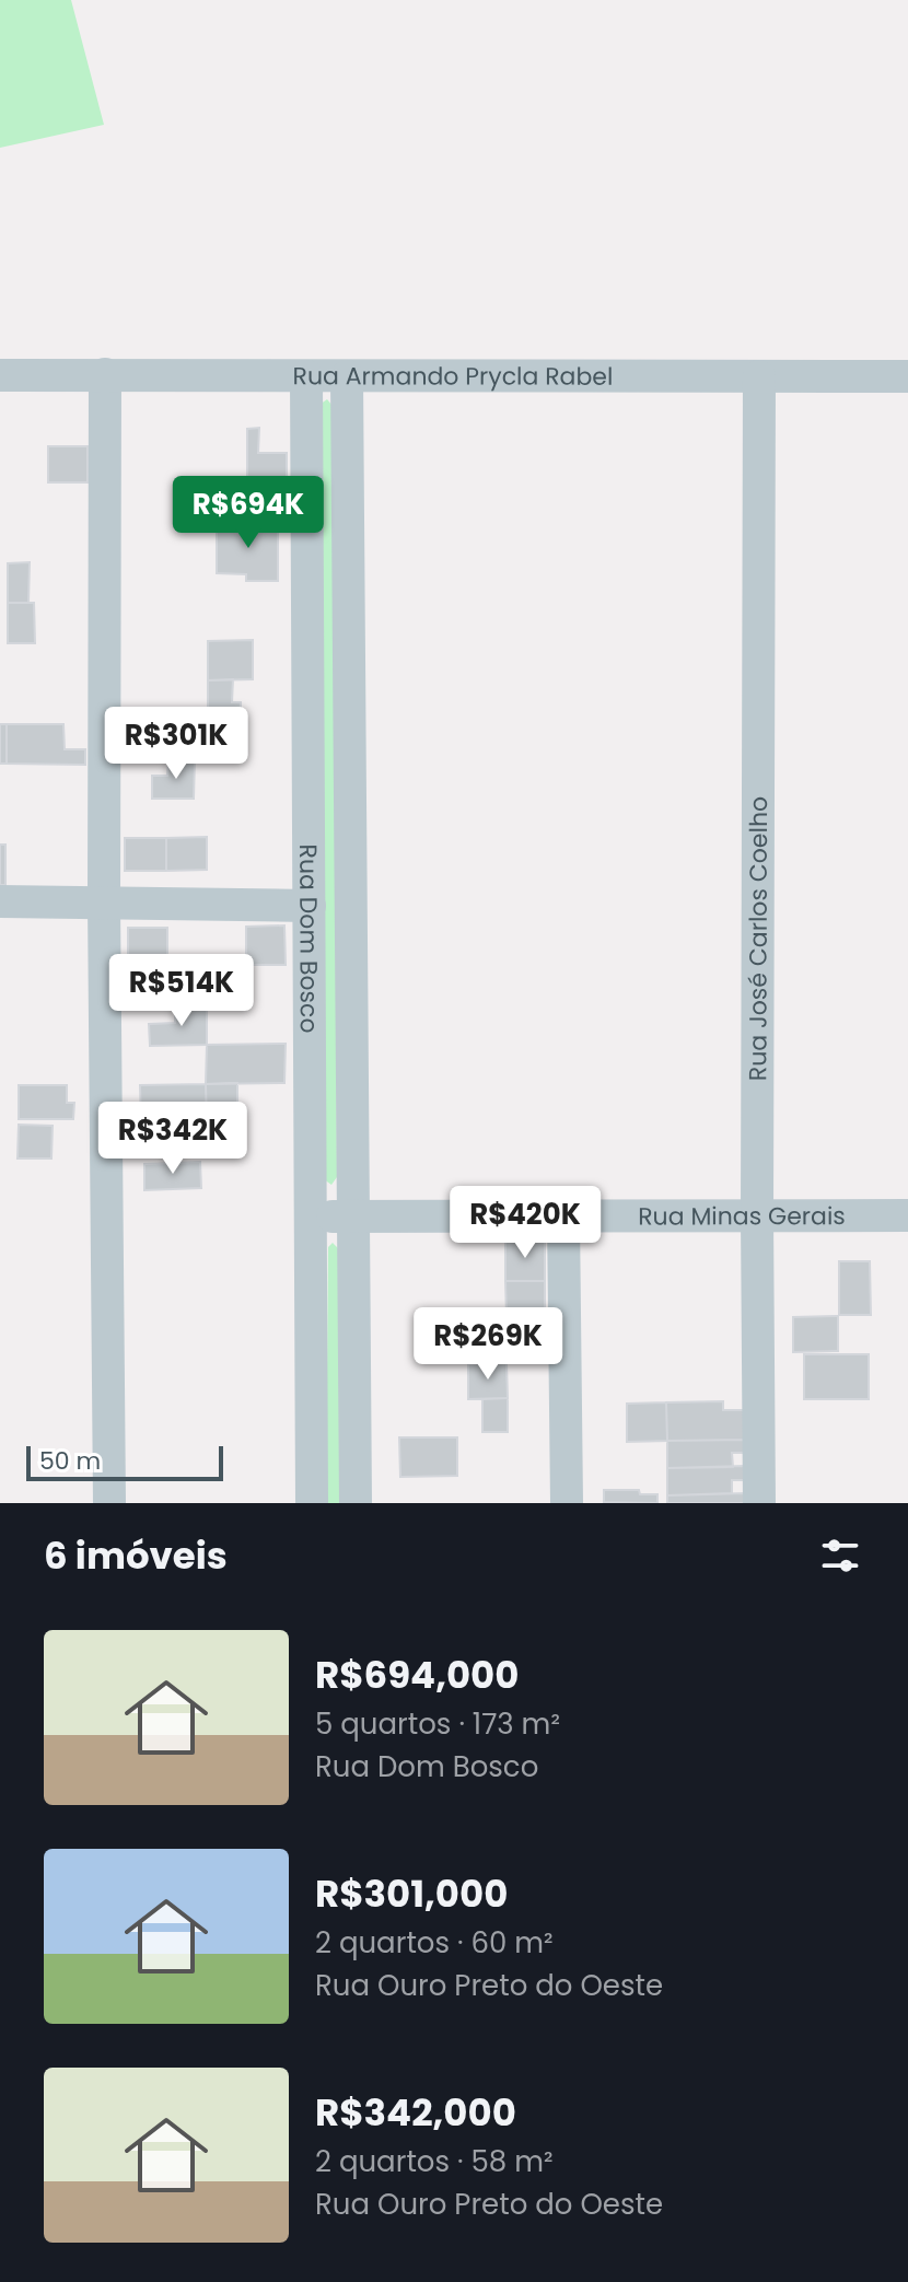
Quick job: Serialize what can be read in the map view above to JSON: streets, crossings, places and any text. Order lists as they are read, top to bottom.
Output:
{
  "streets": {
    "street": [
      "Rua Armando Prycla Rabel",
      "Rua Dom Bosco",
      "Rua José Carlos Coelho",
      "Rua Minas Gerais"
    ]
  },
  "crossings": [
    ["Rua Armando Prycla Rabel", "Rua Dom Bosco"],
    ["Rua Armando Prycla Rabel", "Rua José Carlos Coelho"],
    ["Rua Dom Bosco", "Rua Minas Gerais"],
    ["Rua José Carlos Coelho", "Rua Minas Gerais"]
  ],
  "scale_bar": "50 m",
  "page": {
    "price": [
      "R$694K",
      "R$301K",
      "R$514K",
      "R$342K",
      "R$420K",
      "R$269K"
    ],
    "scale": "50 m",
    "heading": "6 imóveis",
    "list": [
      {
        "name": "R$694,000",
        "note": "5 quartos · 173 m² · Rua Dom Bosco"
      },
      {
        "name": "R$301,000",
        "note": "2 quartos · 60 m² · Rua Ouro Preto do Oeste"
      },
      {
        "name": "R$342,000",
        "note": "2 quartos · 58 m² · Rua Ouro Preto do Oeste"
      }
    ]
  }
}
